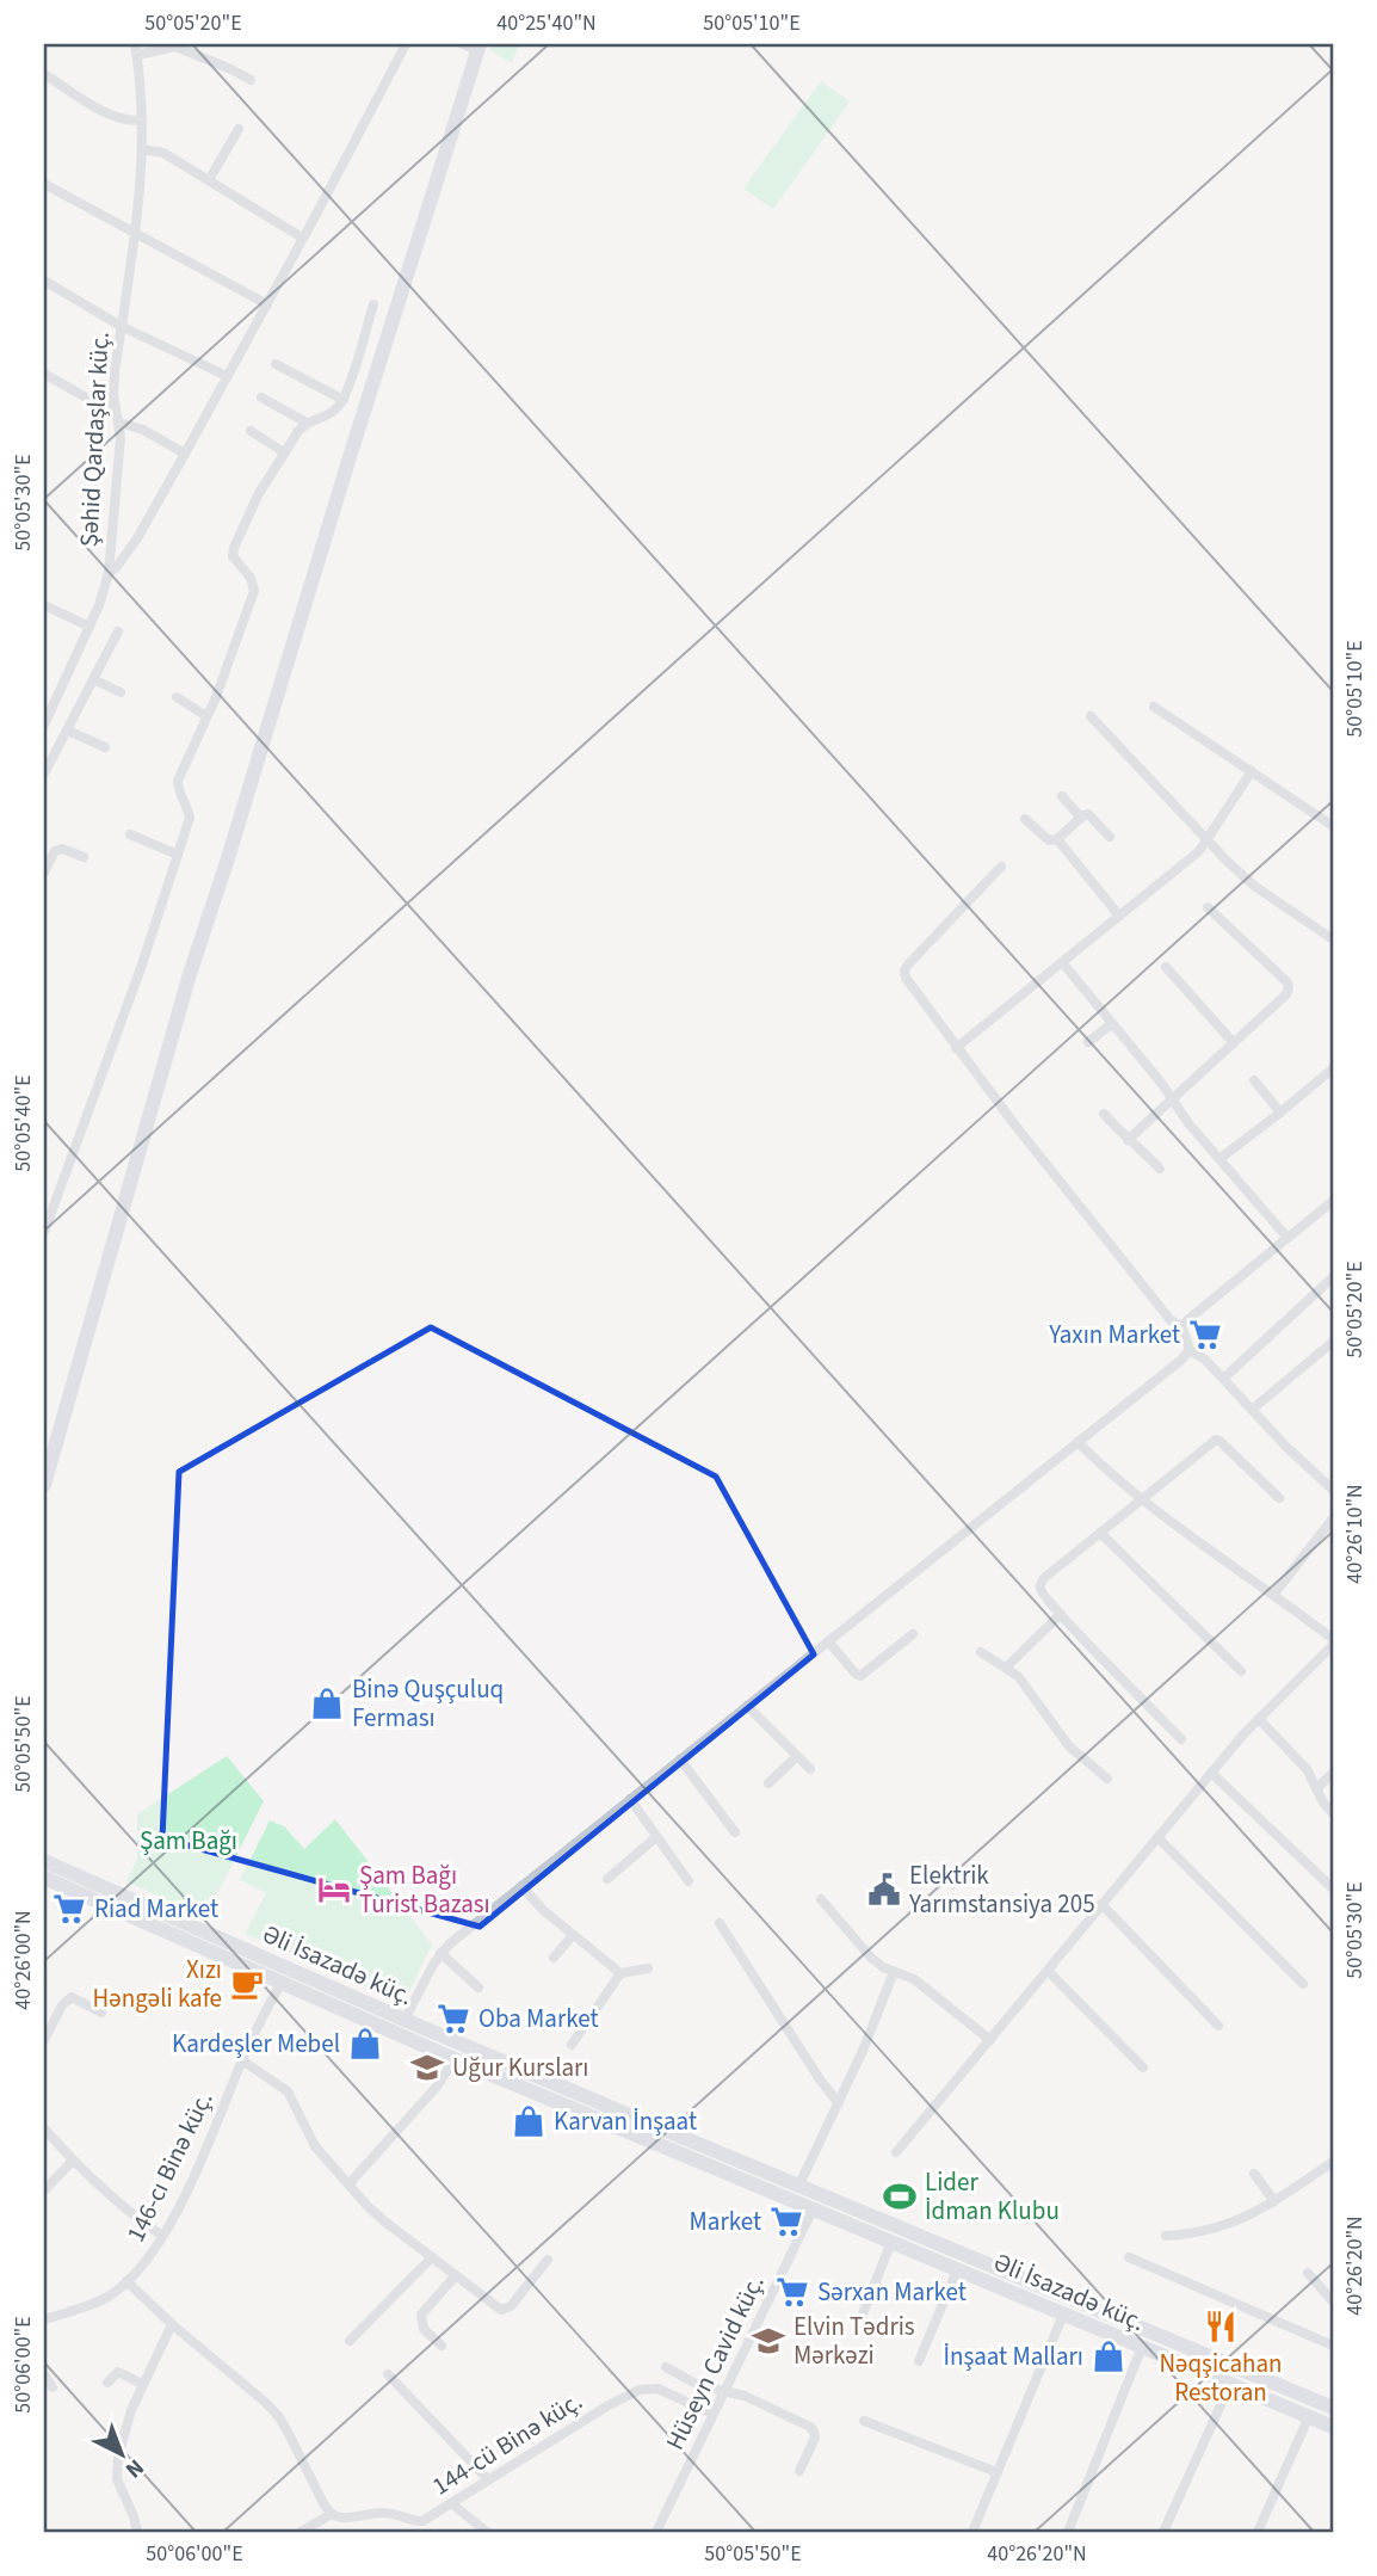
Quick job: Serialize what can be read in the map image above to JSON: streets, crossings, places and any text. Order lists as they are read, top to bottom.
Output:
{
  "streets": {
    "main road": ["Əli İsazadə küç."],
    "street": [
      "Şəhid Qardaşlar küç.",
      "146-cı Binə küç.",
      "Hüseyn Cavid küç.",
      "144-cü Binə küç."
    ]
  },
  "crossings": [
    ["Əli İsazadə küç.", "146-cı Binə küç."],
    ["Əli İsazadə küç.", "Hüseyn Cavid küç."],
    ["Hüseyn Cavid küç.", "144-cü Binə küç."]
  ],
  "parks": ["Şam Bağı"],
  "places": {
    "supermarket": [
      "Yaxın Market",
      "Riad Market",
      "Oba Market",
      "Market",
      "Sərxan Market"
    ],
    "shop": [
      "Binə Quşçuluq Ferması",
      "Kardeşler Mebel",
      "Karvan İnşaat",
      "İnşaat Malları"
    ],
    "hotel": ["Şam Bağı Turist Bazası"],
    "public building": ["Elektrik Yarımstansiya 205"],
    "cafe": ["Xızı Həngəli kafe"],
    "school or university": ["Uğur Kursları", "Elvin Tədris Mərkəzi"],
    "sports": ["Lider İdman Klubu"],
    "restaurant": ["Nəqşicahan Restoran"]
  },
  "north": "bottom right",
  "coordinates": [
    "50°05'20\"E",
    "40°25'40\"N",
    "50°05'10\"E",
    "50°05'30\"E",
    "50°05'40\"E",
    "40°26'10\"N",
    "50°05'50\"E",
    "40°26'00\"N",
    "40°26'20\"N",
    "50°06'00\"E"
  ]
}
